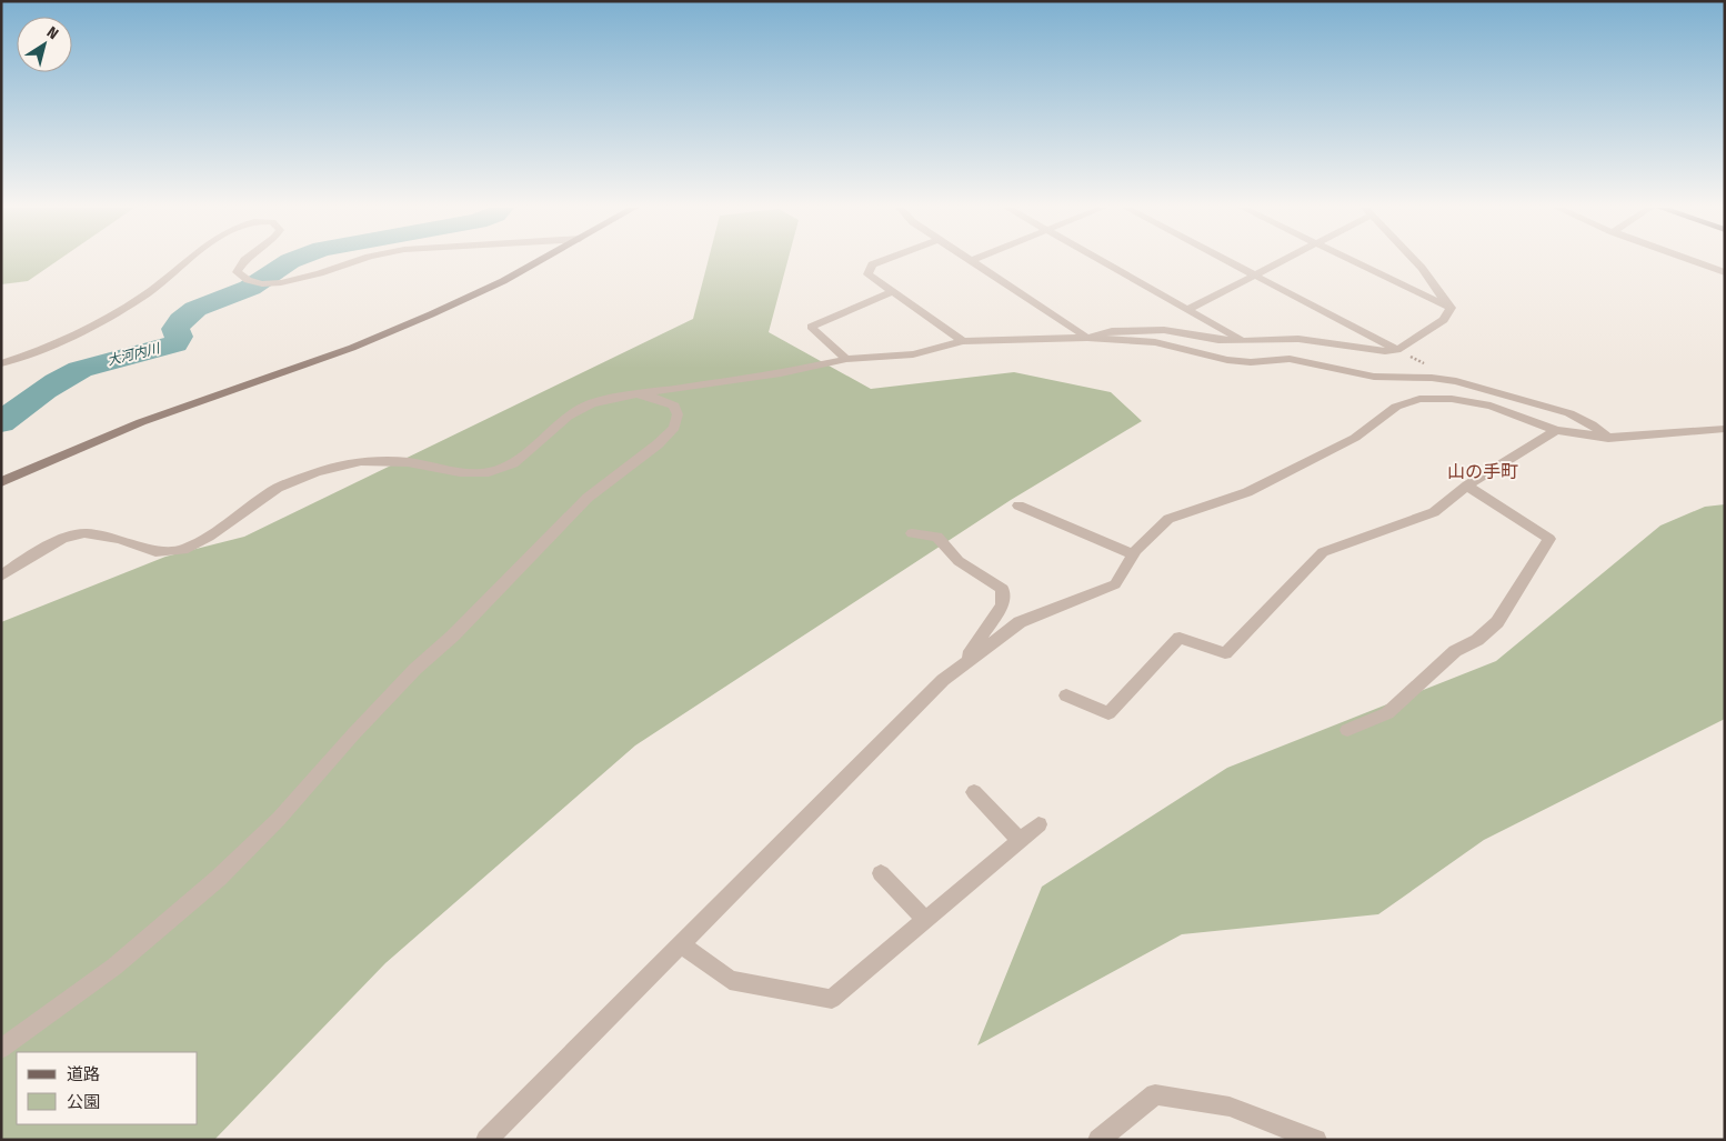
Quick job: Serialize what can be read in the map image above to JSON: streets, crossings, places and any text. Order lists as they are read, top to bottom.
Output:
{
  "districts": ["山の手町"],
  "water": ["大河内川"],
  "legend": ["道路", "公園"],
  "north": "top right"
}
